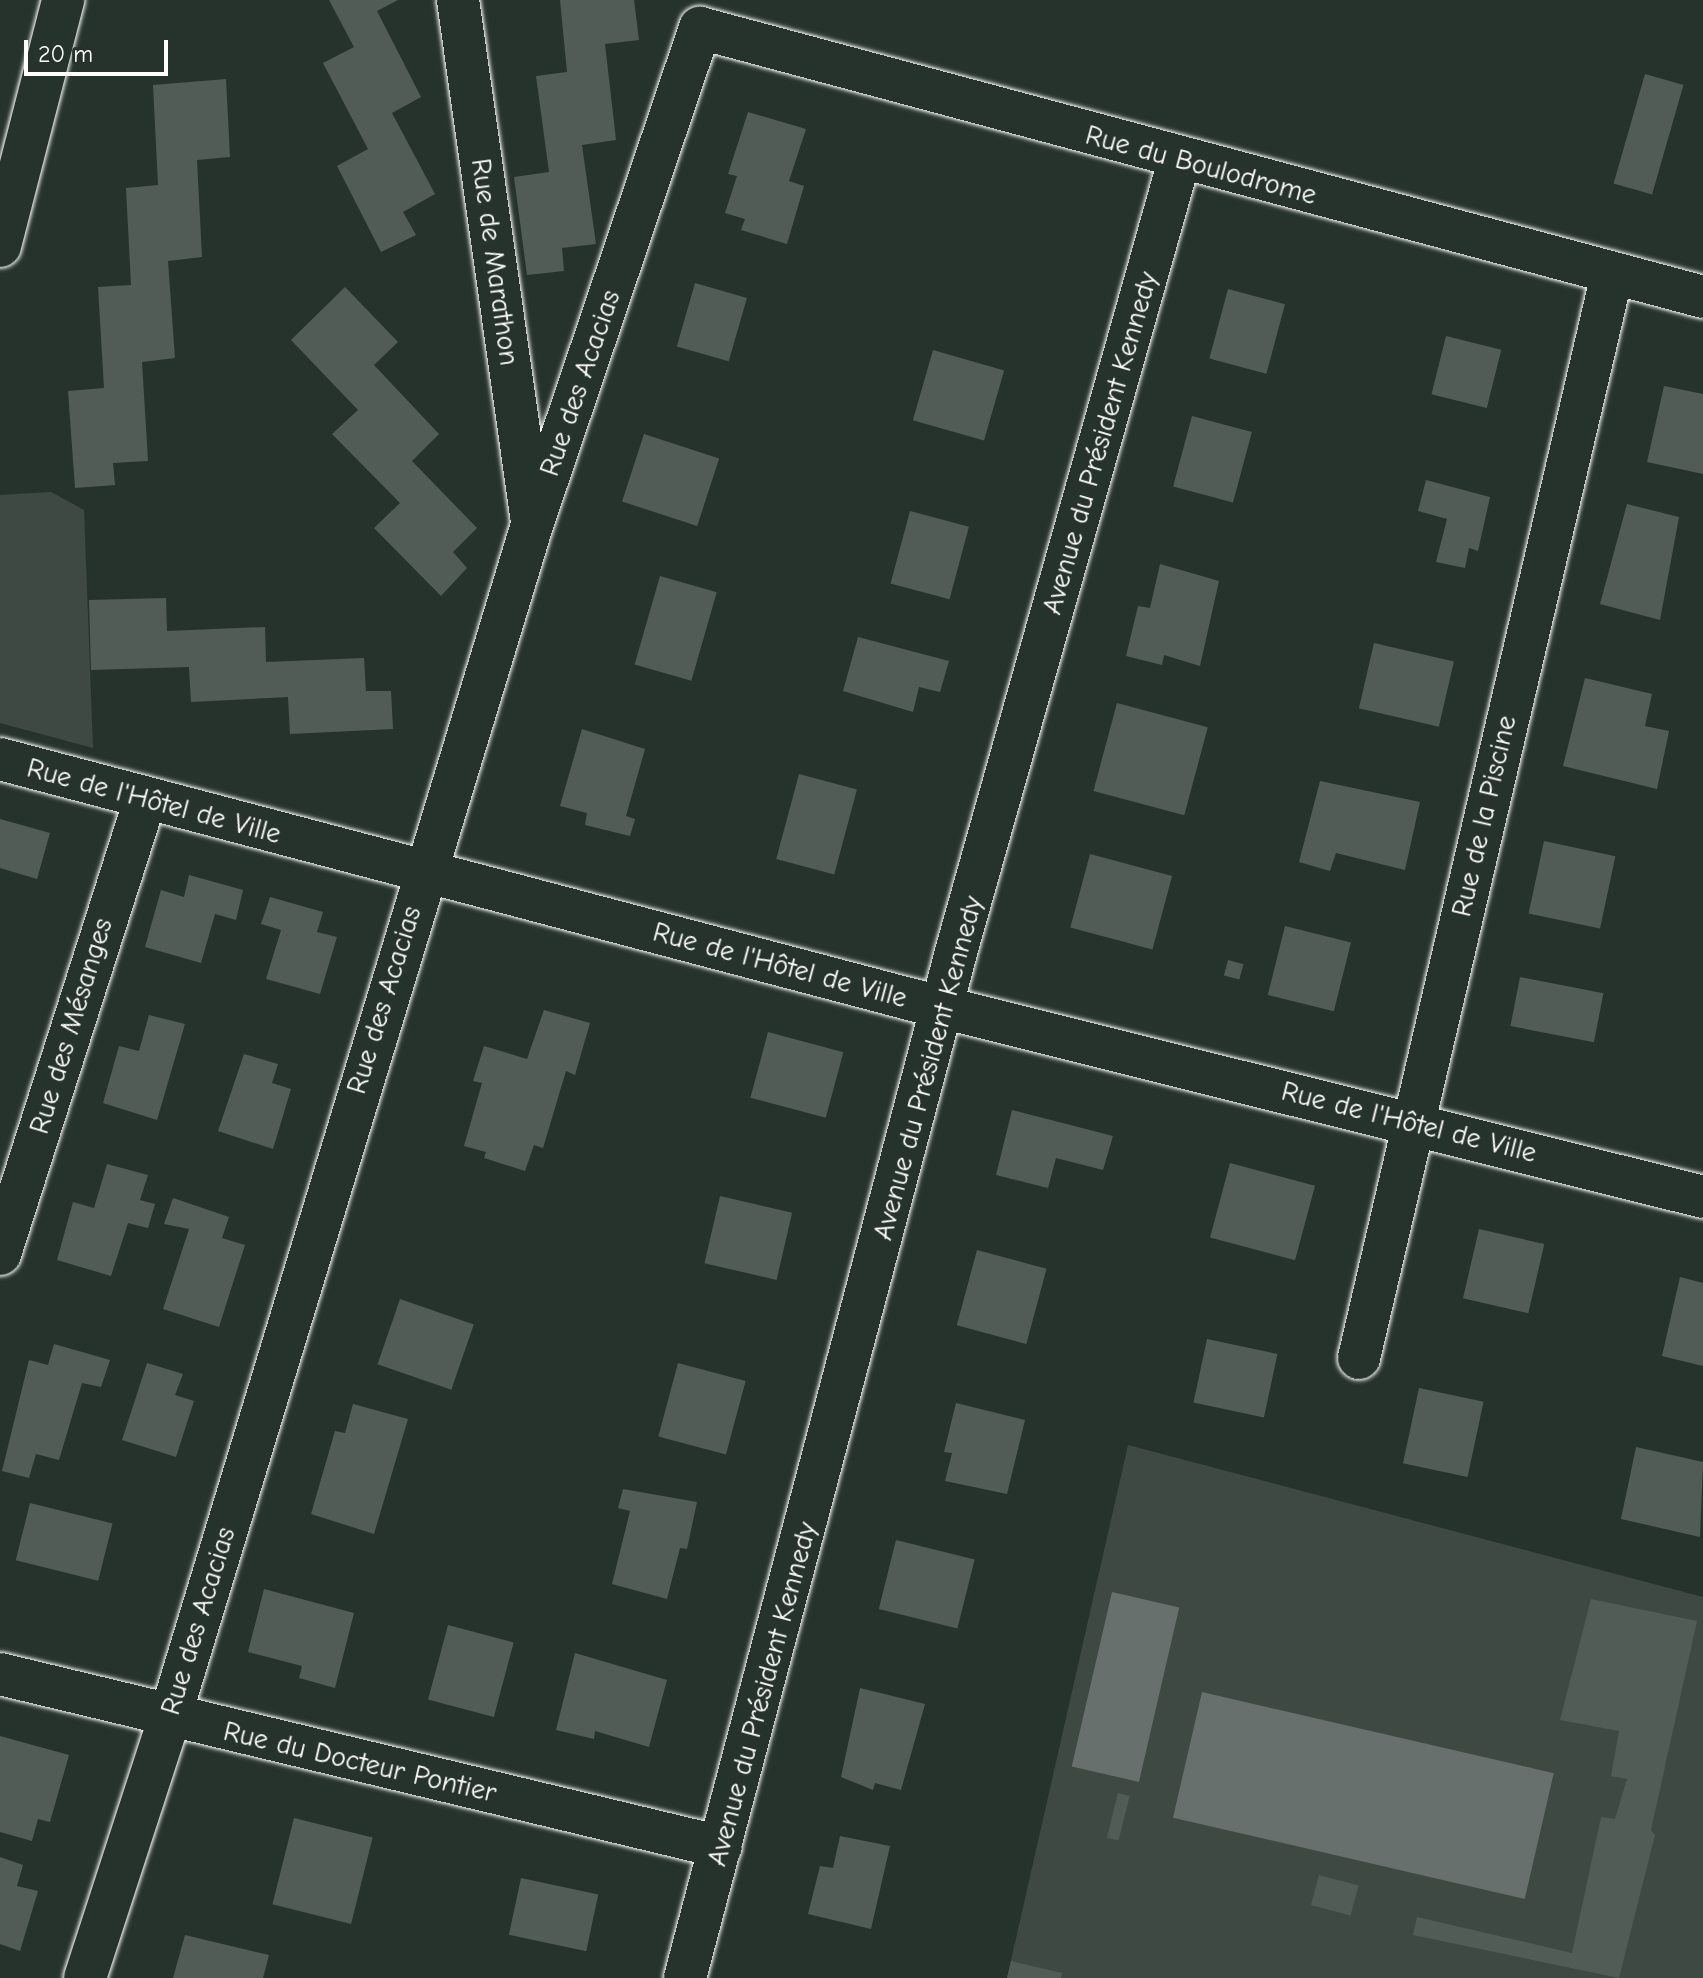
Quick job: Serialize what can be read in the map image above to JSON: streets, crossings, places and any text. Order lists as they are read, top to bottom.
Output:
{
  "streets": {
    "street": [
      "Rue du Boulodrome",
      "Rue de Marathon",
      "Rue des Acacias",
      "Avenue du Président Kennedy",
      "Rue de l'Hôtel de Ville",
      "Rue de la Piscine",
      "Rue des Mésanges",
      "Rue du Docteur Pontier"
    ]
  },
  "crossings": [
    ["Rue du Boulodrome", "Rue des Acacias"],
    ["Rue du Boulodrome", "Avenue du Président Kennedy"],
    ["Rue du Boulodrome", "Rue de la Piscine"],
    ["Rue de Marathon", "Rue des Acacias"],
    ["Rue des Acacias", "Rue de l'Hôtel de Ville"],
    ["Rue des Acacias", "Rue du Docteur Pontier"],
    ["Avenue du Président Kennedy", "Rue de l'Hôtel de Ville"],
    ["Avenue du Président Kennedy", "Rue du Docteur Pontier"],
    ["Rue de l'Hôtel de Ville", "Rue de la Piscine"],
    ["Rue de l'Hôtel de Ville", "Rue des Mésanges"]
  ],
  "scale_bar": "20 m"
}
